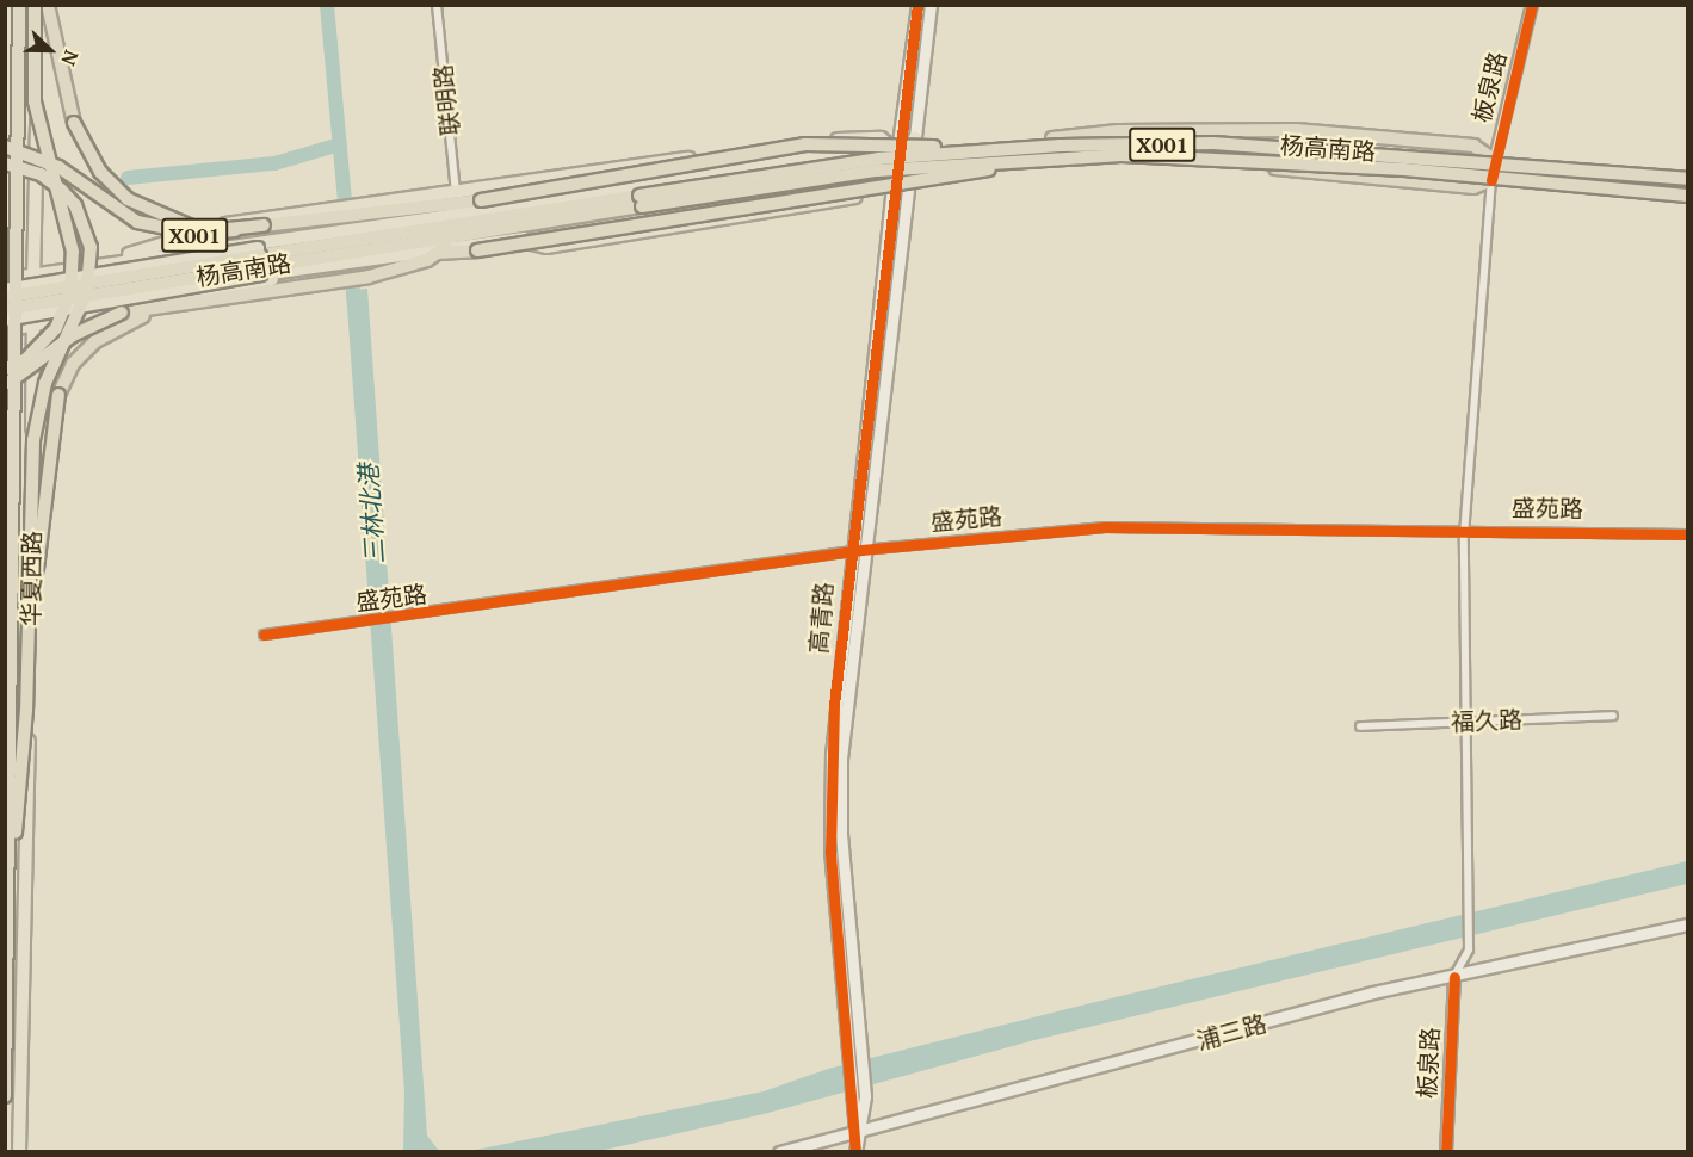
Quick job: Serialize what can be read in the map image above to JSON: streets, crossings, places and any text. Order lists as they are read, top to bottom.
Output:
{
  "streets": {
    "highway": ["X001", "杨高南路"],
    "main road": ["华夏西路", "高青路", "浦三路"],
    "street": [
      "板泉路",
      "联明路",
      "盛苑路",
      "福久路"
    ]
  },
  "crossings": [
    ["板泉路", "杨高南路"],
    ["板泉路", "盛苑路"],
    ["板泉路", "福久路"],
    ["板泉路", "浦三路"],
    ["联明路", "X001"],
    ["联明路", "杨高南路"],
    ["X001", "杨高南路"],
    ["杨高南路", "华夏西路"],
    ["杨高南路", "高青路"],
    ["盛苑路", "高青路"],
    ["高青路", "浦三路"]
  ],
  "water": ["三林北港"],
  "north": "right"
}
